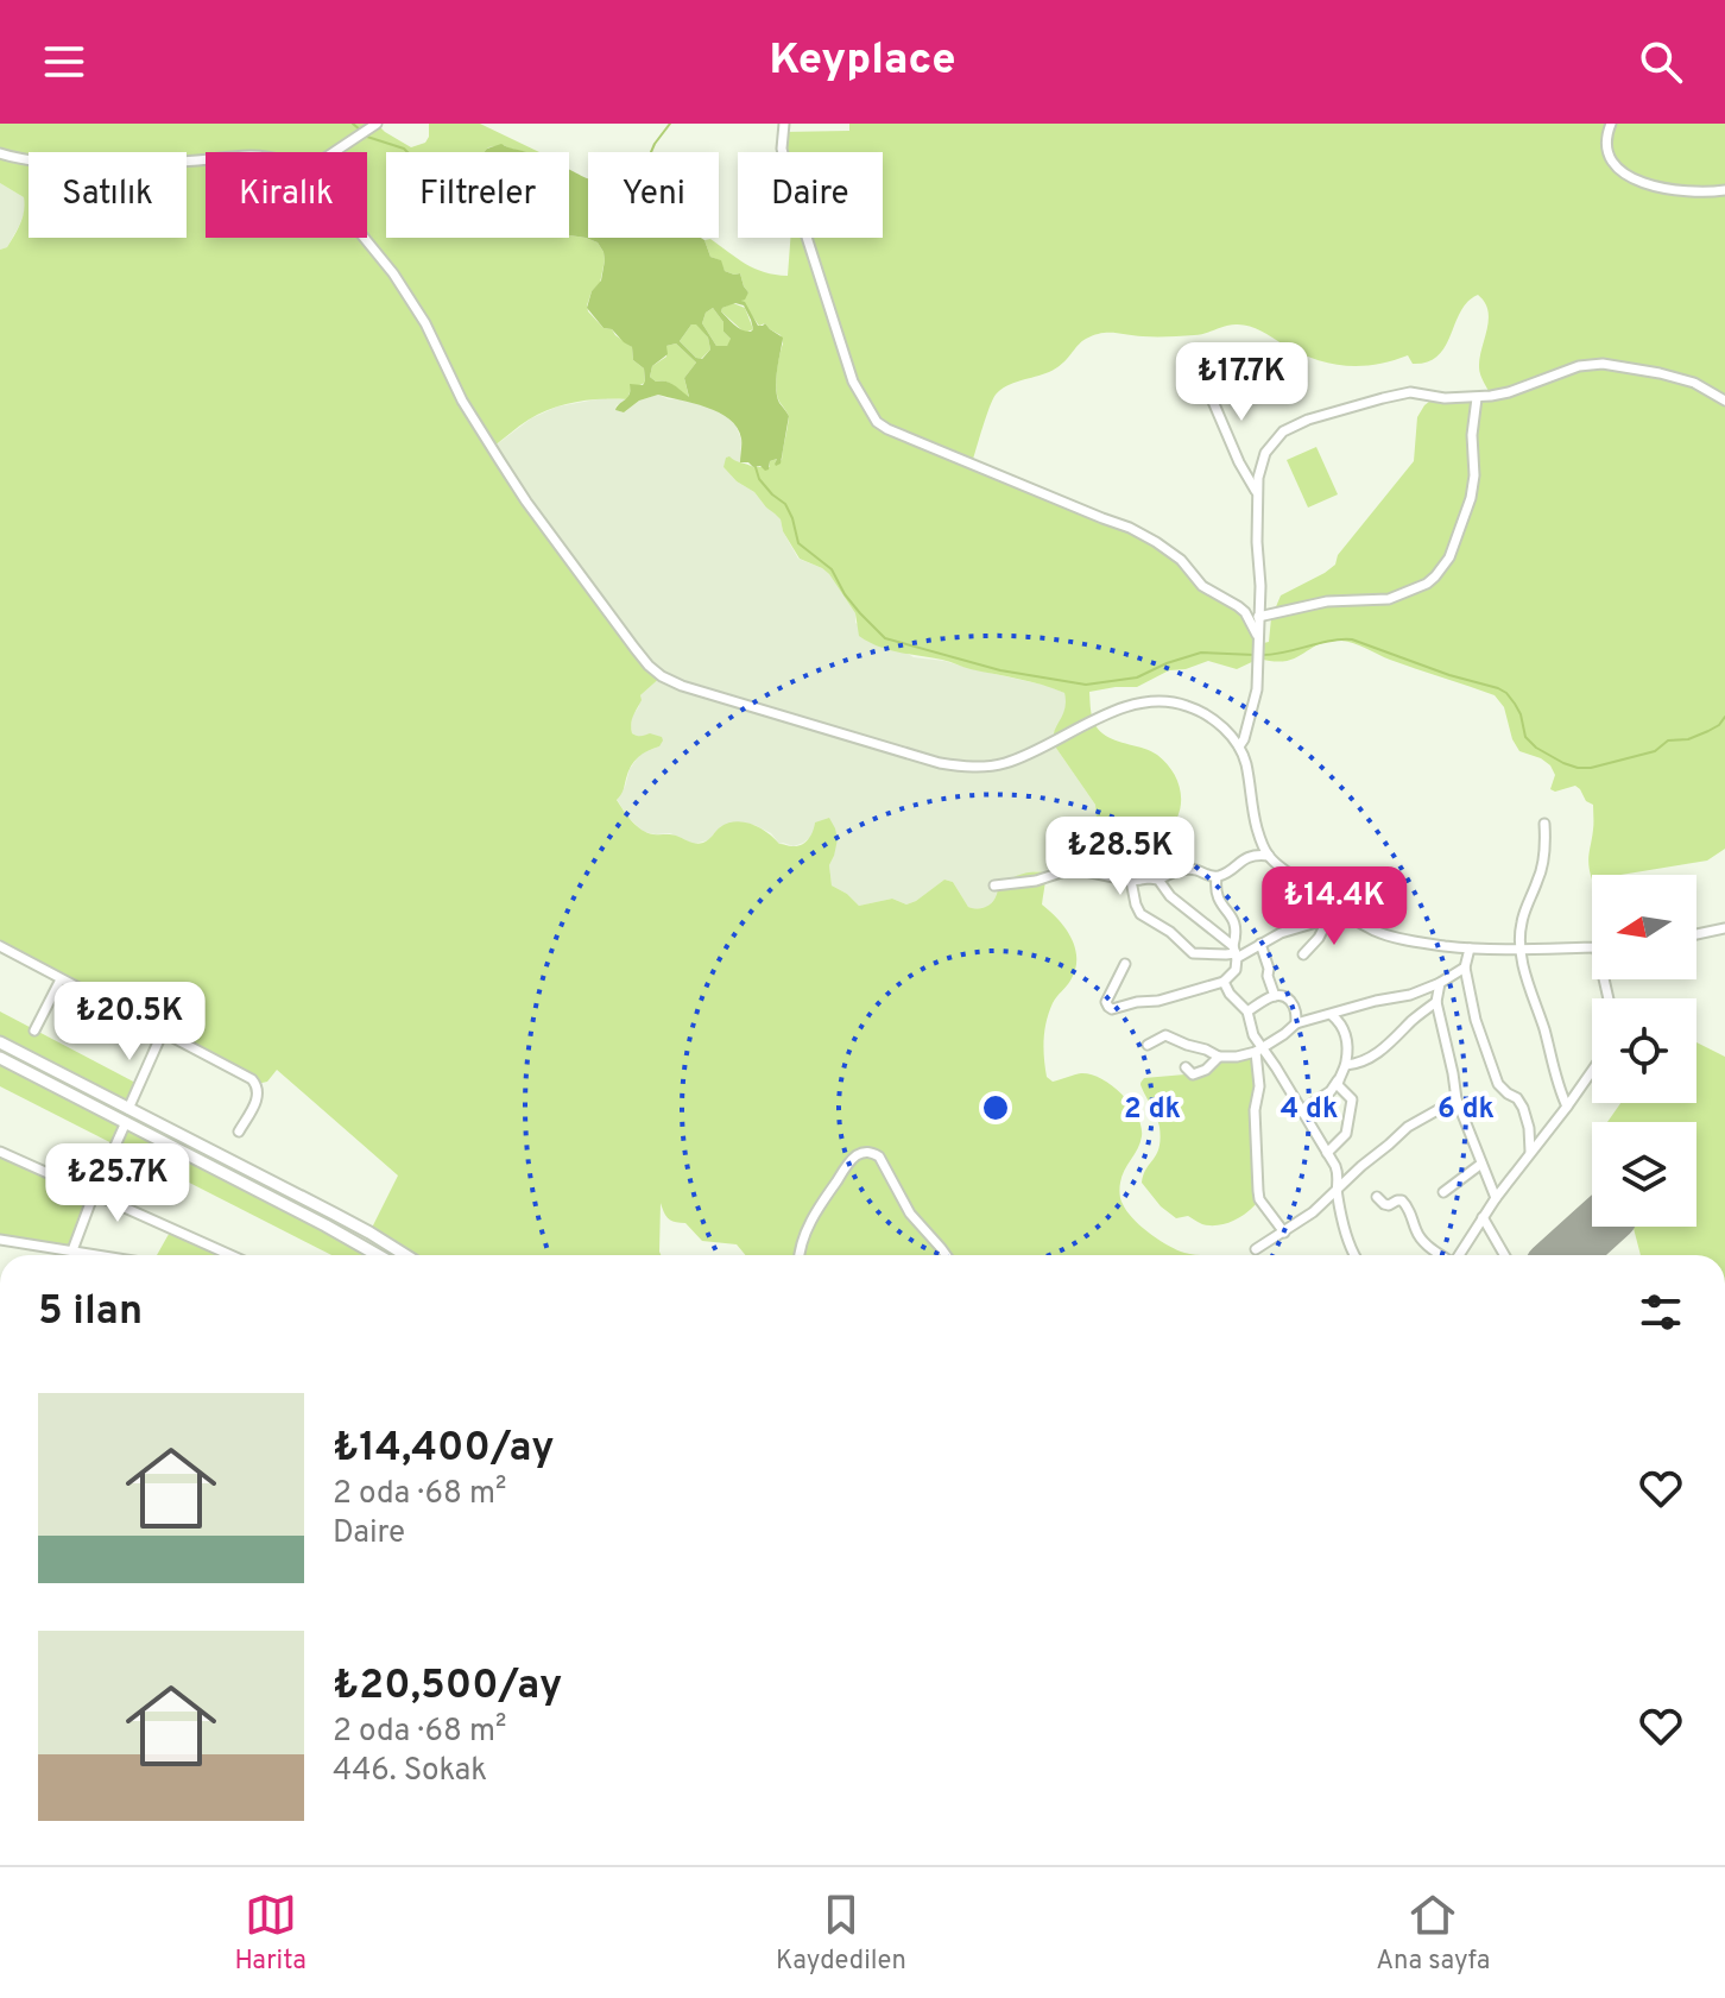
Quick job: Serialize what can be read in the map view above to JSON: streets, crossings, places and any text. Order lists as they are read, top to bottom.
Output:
{
  "north": "left",
  "page": {
    "header": "Keyplace",
    "chip": [
      "Satılık",
      "Kiralık",
      "Filtreler",
      "Yeni",
      "Daire"
    ],
    "price": [
      "₺17.7K",
      "₺28.5K",
      "₺14.4K",
      "₺20.5K",
      "₺25.7K"
    ],
    "heading": "5 ilan",
    "list": [
      {
        "name": "₺14,400/ay",
        "note": "2 oda · 68 m² · Daire"
      },
      {
        "name": "₺20,500/ay",
        "note": "2 oda · 68 m² · 446. Sokak"
      }
    ],
    "tabs": ["Harita", "Kaydedilen", "Ana sayfa"]
  },
  "rings": ["2 dk", "4 dk", "6 dk"]
}
